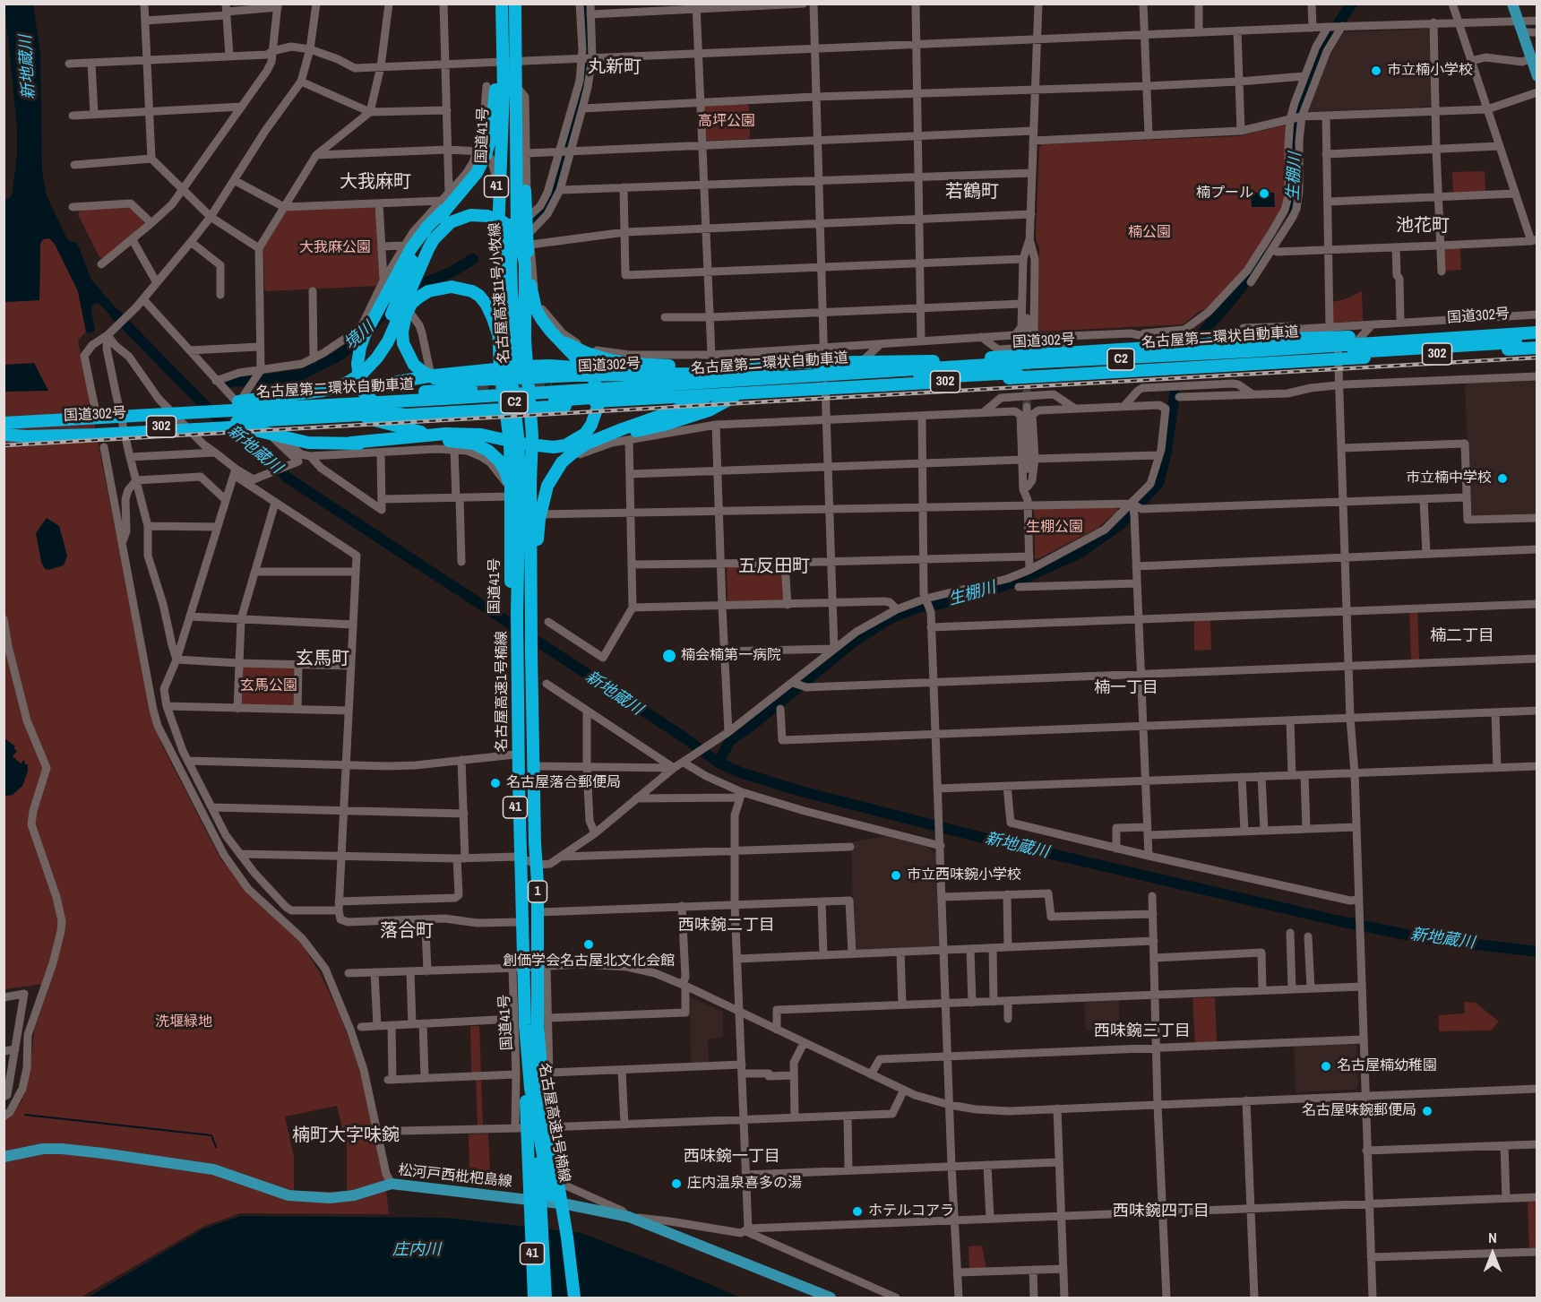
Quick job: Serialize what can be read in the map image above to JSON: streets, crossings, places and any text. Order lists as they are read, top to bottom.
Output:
{
  "streets": {
    "highway": [
      "国道41号",
      "41",
      "名古屋高速11号小牧線",
      "国道302号",
      "名古屋第二環状自動車道",
      "302",
      "C2",
      "名古屋高速1号楠線",
      "1"
    ],
    "main road": ["松河戸西枇杷島線"]
  },
  "crossings": [
    ["国道41号", "41"],
    ["国道41号", "名古屋高速11号小牧線"],
    ["国道41号", "名古屋高速1号楠線"],
    ["国道41号", "松河戸西枇杷島線"],
    ["41", "名古屋高速11号小牧線"],
    ["名古屋高速11号小牧線", "名古屋高速1号楠線"],
    ["名古屋第二環状自動車道", "302"]
  ],
  "districts": [
    "丸新町",
    "大我麻町",
    "若鶴町",
    "池花町",
    "五反田町",
    "楠二丁目",
    "玄馬町",
    "楠一丁目",
    "西味鋺二丁目",
    "落合町",
    "西味鋺三丁目",
    "楠町大字味鋺",
    "西味鋺一丁目",
    "西味鋺四丁目"
  ],
  "water": [
    "新地蔵川",
    "生棚川",
    "境川",
    "庄内川"
  ],
  "parks": [
    "高坪公園",
    "楠公園",
    "大我麻公園",
    "生棚公園",
    "玄馬公園",
    "洗堰緑地"
  ],
  "places": [
    "市立楠小学校",
    "楠プール",
    "市立楠中学校",
    "楠会楠第一病院",
    "名古屋落合郵便局",
    "市立西味鋺小学校",
    "創価学会名古屋北文化会館",
    "名古屋楠幼稚園",
    "名古屋味鋺郵便局",
    "庄内温泉喜多の湯",
    "ホテルコアラ"
  ],
  "north": "top"
}
